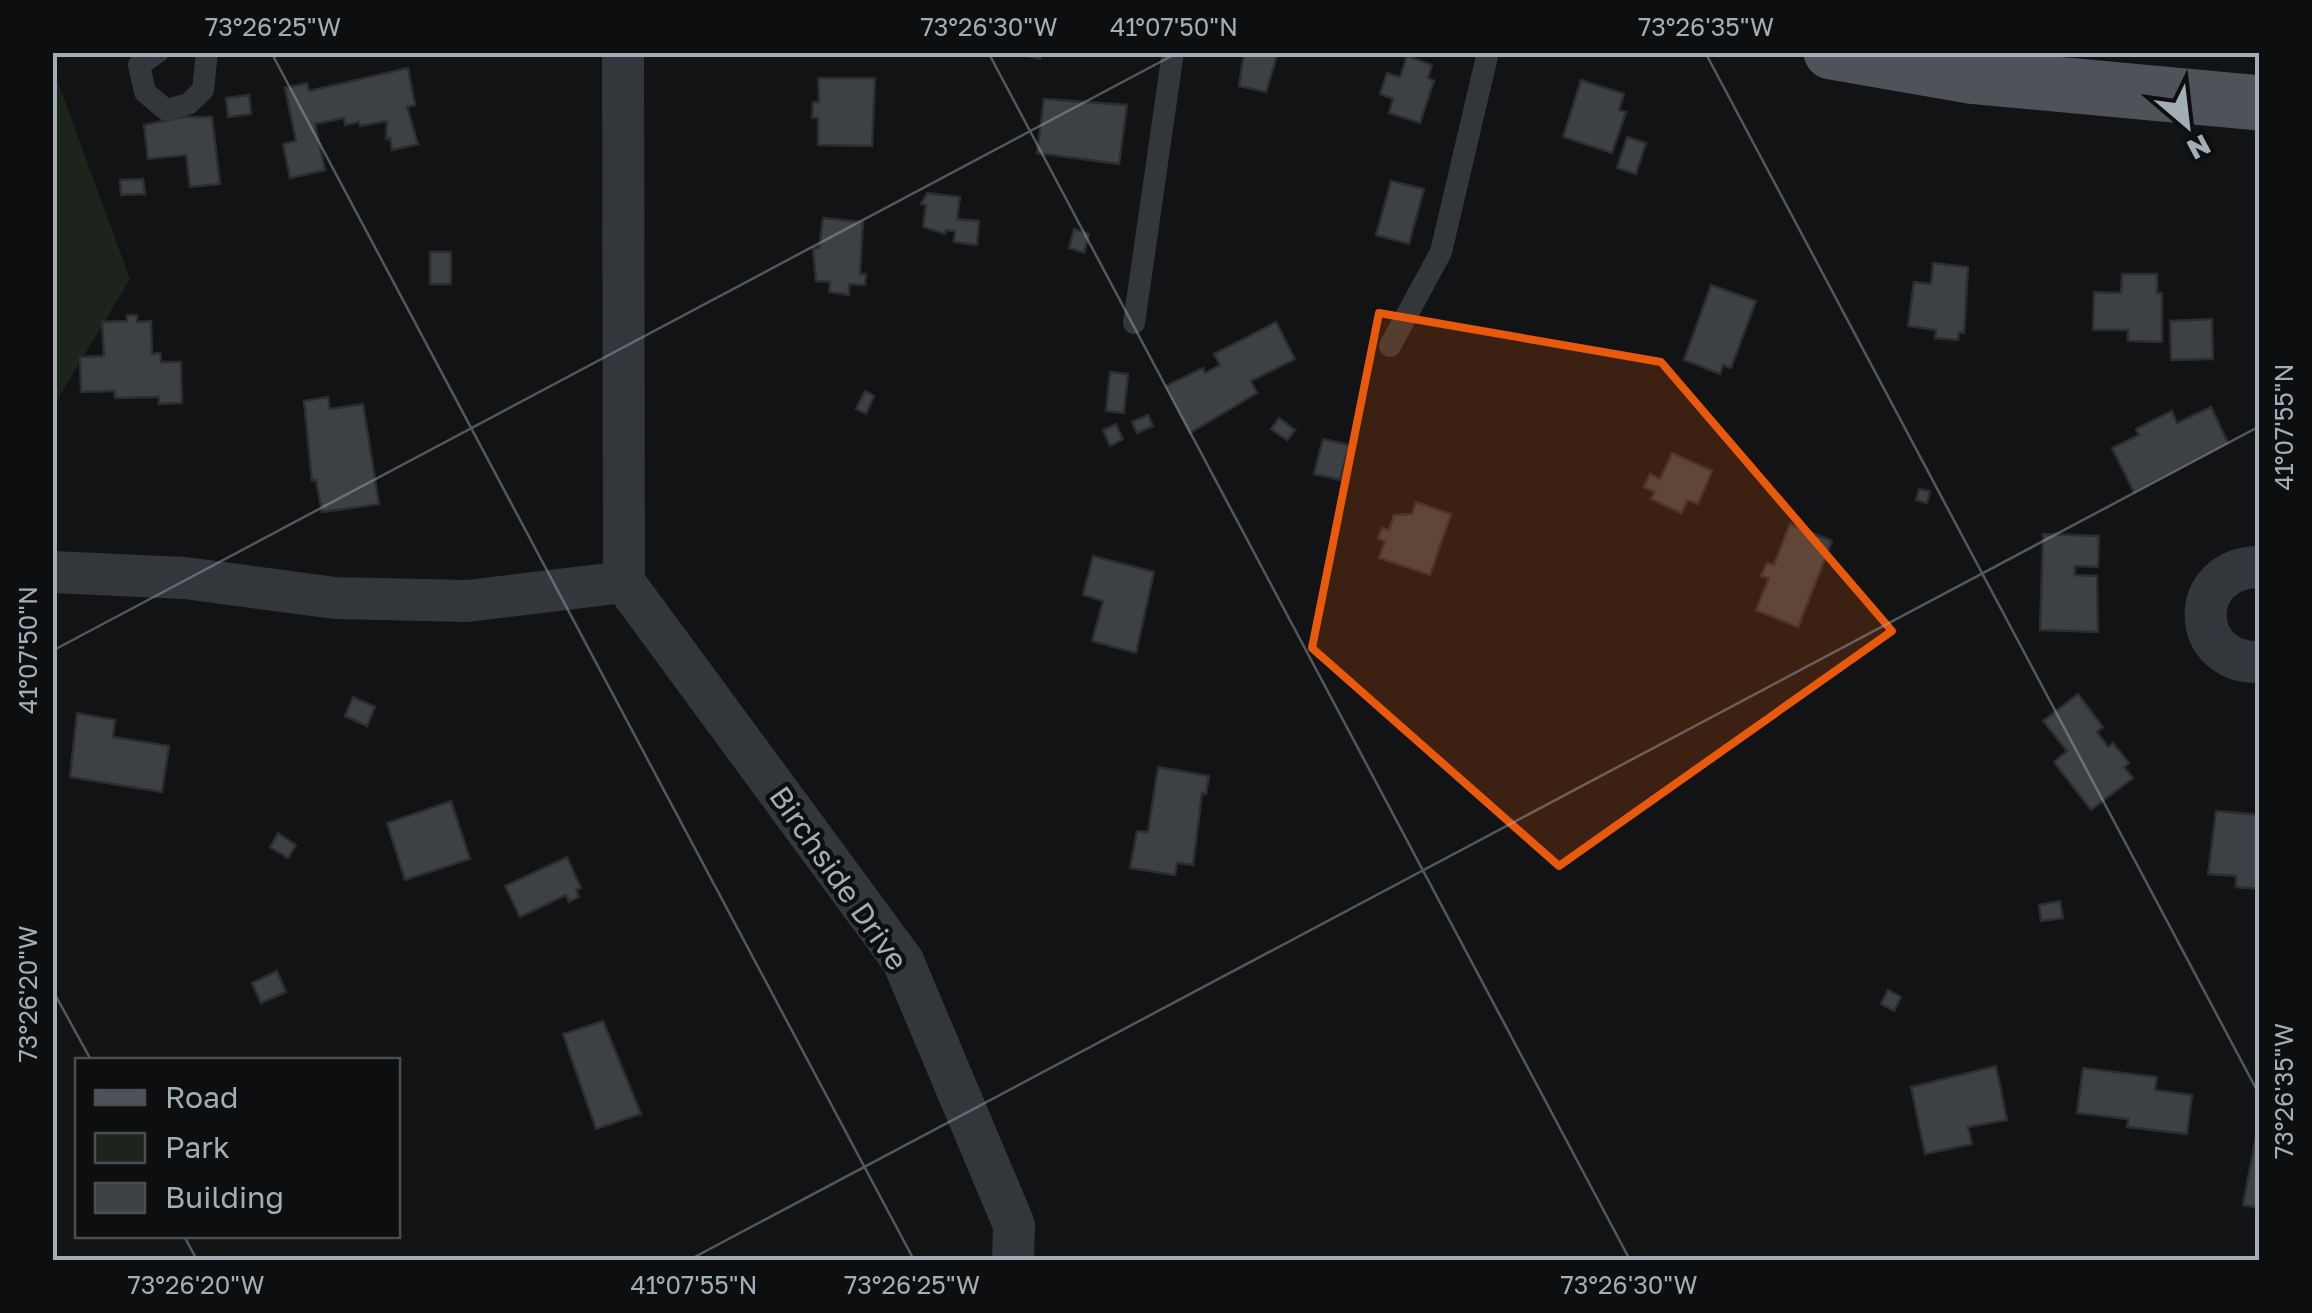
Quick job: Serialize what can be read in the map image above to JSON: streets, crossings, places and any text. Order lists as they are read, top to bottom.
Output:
{
  "streets": {
    "street": ["Birchside Drive"]
  },
  "legend": ["Road", "Park", "Building"],
  "north": "bottom right",
  "coordinates": [
    "73°26'25\"W",
    "73°26'30\"W",
    "41°07'50\"N",
    "73°26'35\"W",
    "41°07'55\"N",
    "73°26'20\"W"
  ]
}
